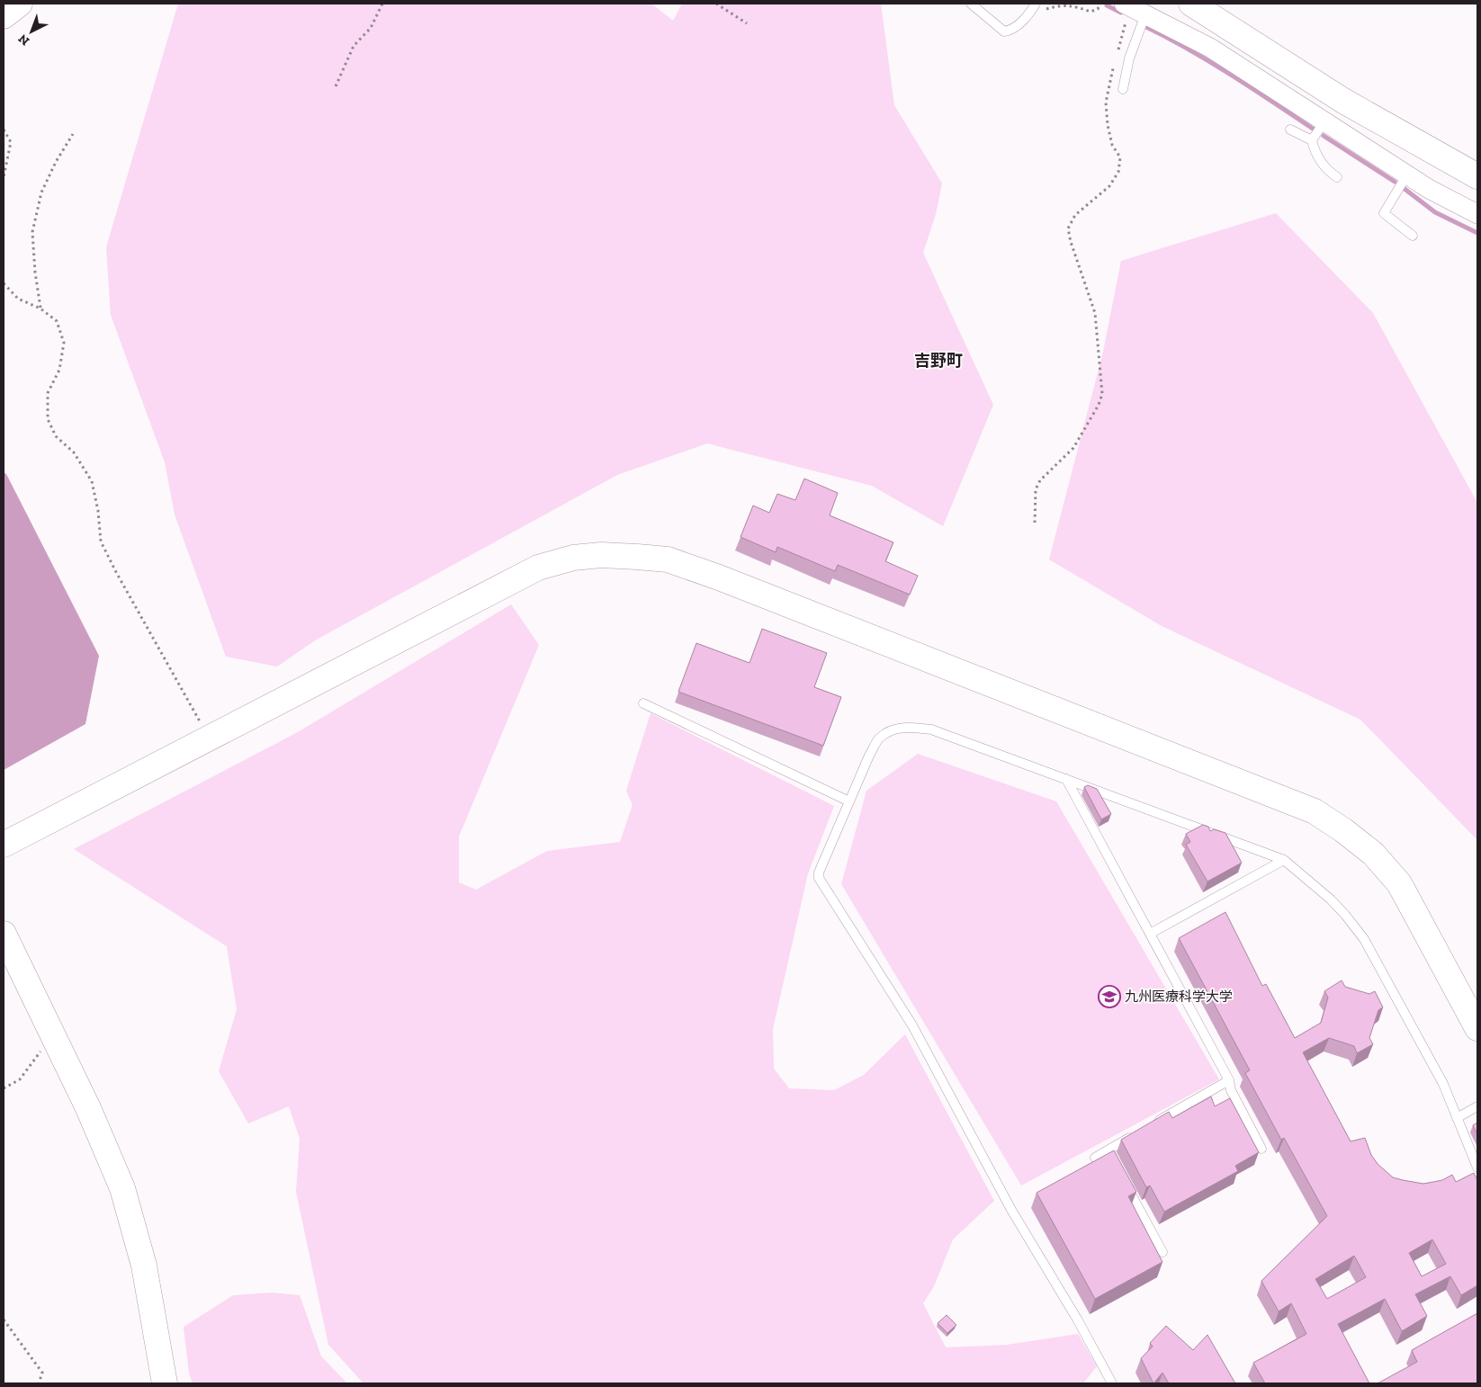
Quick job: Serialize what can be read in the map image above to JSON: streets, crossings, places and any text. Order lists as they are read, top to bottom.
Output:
{
  "districts": ["吉野町"],
  "places": {
    "school or university": ["九州医療科学大学"]
  },
  "north": "bottom left"
}
